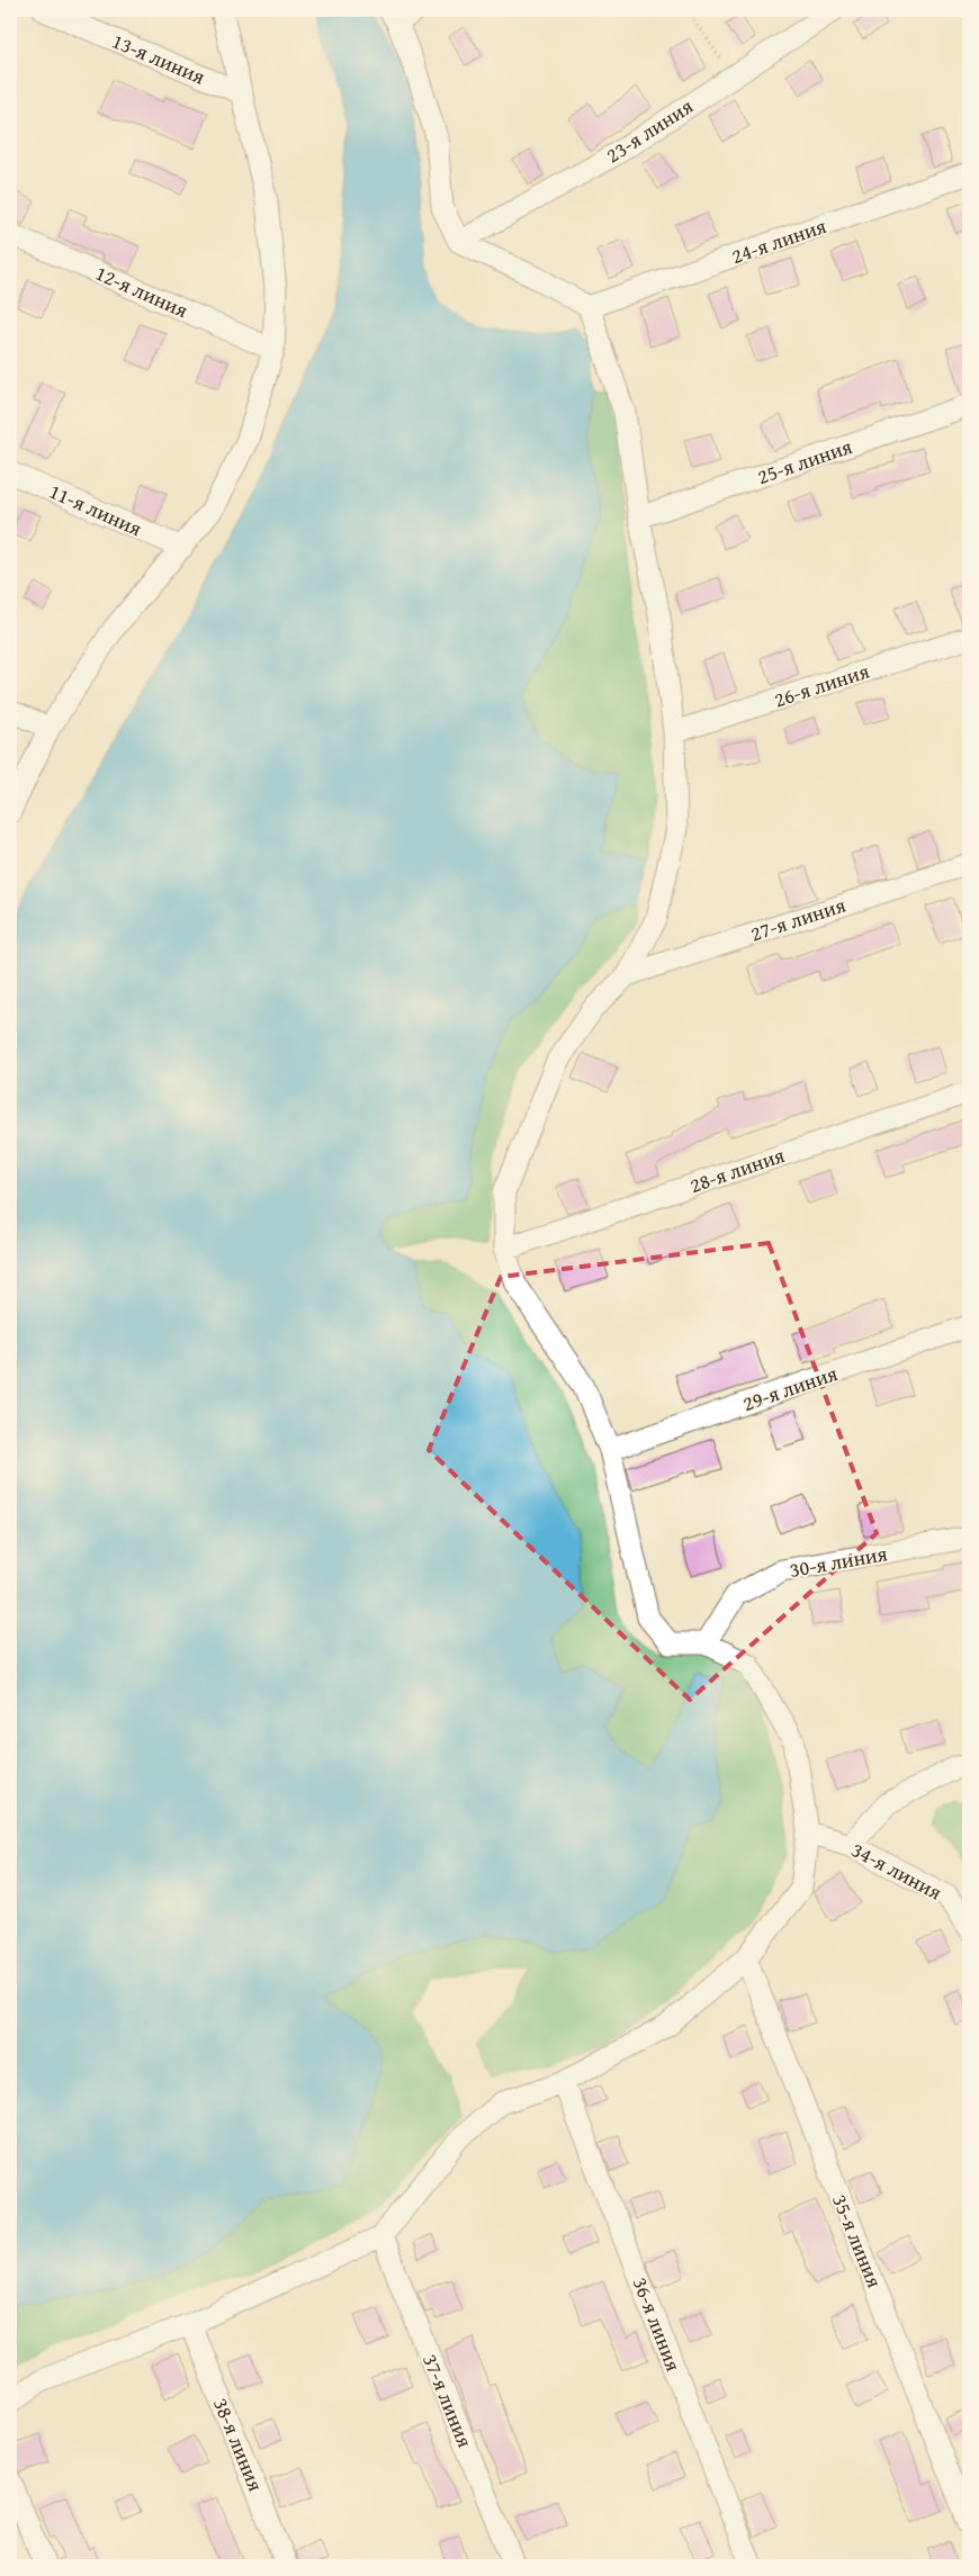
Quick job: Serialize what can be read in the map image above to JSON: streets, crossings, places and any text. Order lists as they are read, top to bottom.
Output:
{
  "streets": {
    "street": [
      "13-я линия",
      "23-я линия",
      "24-я линия",
      "12-я линия",
      "25-я линия",
      "11-я линия",
      "26-я линия",
      "27-я линия",
      "28-я линия",
      "29-я линия",
      "30-я линия",
      "34-я линия",
      "35-я линия",
      "36-я линия",
      "37-я линия",
      "38-я линия"
    ]
  }
}
